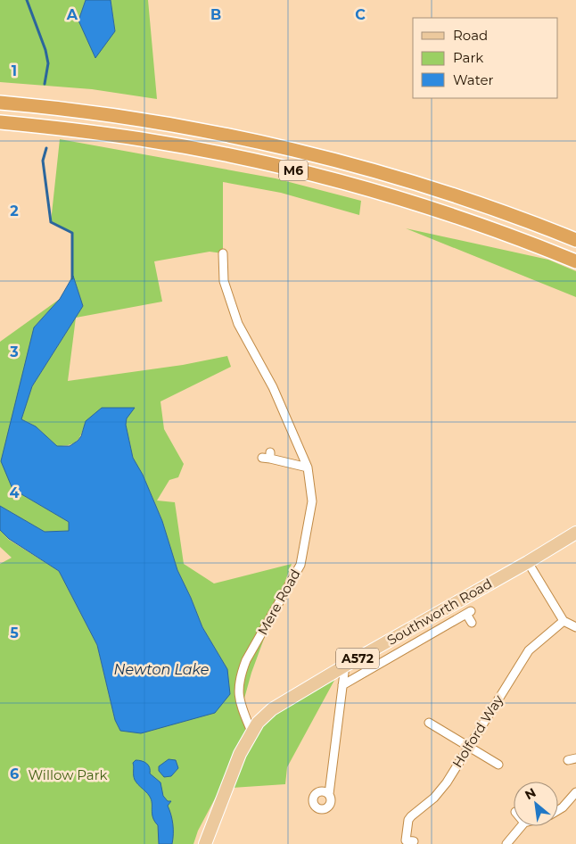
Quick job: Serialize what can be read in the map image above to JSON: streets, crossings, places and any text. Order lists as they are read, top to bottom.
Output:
{
  "streets": {
    "highway": ["M6"],
    "main road": ["Southworth Road", "A572"],
    "street": ["Mere Road", "Holford Way"]
  },
  "crossings": [
    ["Mere Road", "Southworth Road"]
  ],
  "water": ["Newton Lake"],
  "parks": ["Willow Park"],
  "legend": ["Road", "Park", "Water"],
  "north": "top left",
  "grid": {
    "columns": ["A", "B", "C"],
    "rows": [
      "1",
      "2",
      "3",
      "4",
      "5",
      "6"
    ]
  }
}
